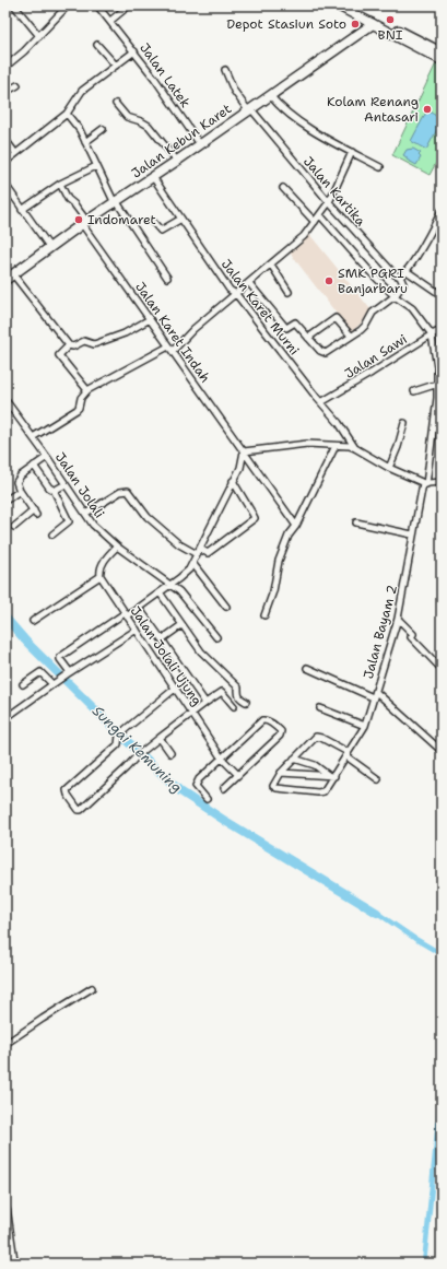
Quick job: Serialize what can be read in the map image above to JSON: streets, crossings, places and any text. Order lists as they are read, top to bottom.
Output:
{
  "streets": {
    "main road": ["Jalan Kebun Karet"],
    "street": [
      "Jalan Latek",
      "Jalan Kartika",
      "Jalan Karet Murni",
      "Jalan Karet Indah",
      "Jalan Sawi",
      "Jalan Jolali",
      "Jalan Bayam 2",
      "Jalan Jolali Ujung"
    ]
  },
  "crossings": [
    ["Jalan Latek", "Jalan Kebun Karet"],
    ["Jalan Kebun Karet", "Jalan Kartika"],
    ["Jalan Kebun Karet", "Jalan Karet Murni"],
    ["Jalan Kebun Karet", "Jalan Karet Indah"],
    ["Jalan Karet Murni", "Jalan Sawi"],
    ["Jalan Sawi", "Jalan Bayam 2"]
  ],
  "water": ["Sungai Kemuning"],
  "places": [
    "BNI",
    "Depot Stasiun Soto",
    "Kolam Renang Antasari",
    "Indomaret",
    "SMK PGRI Banjarbaru"
  ]
}
